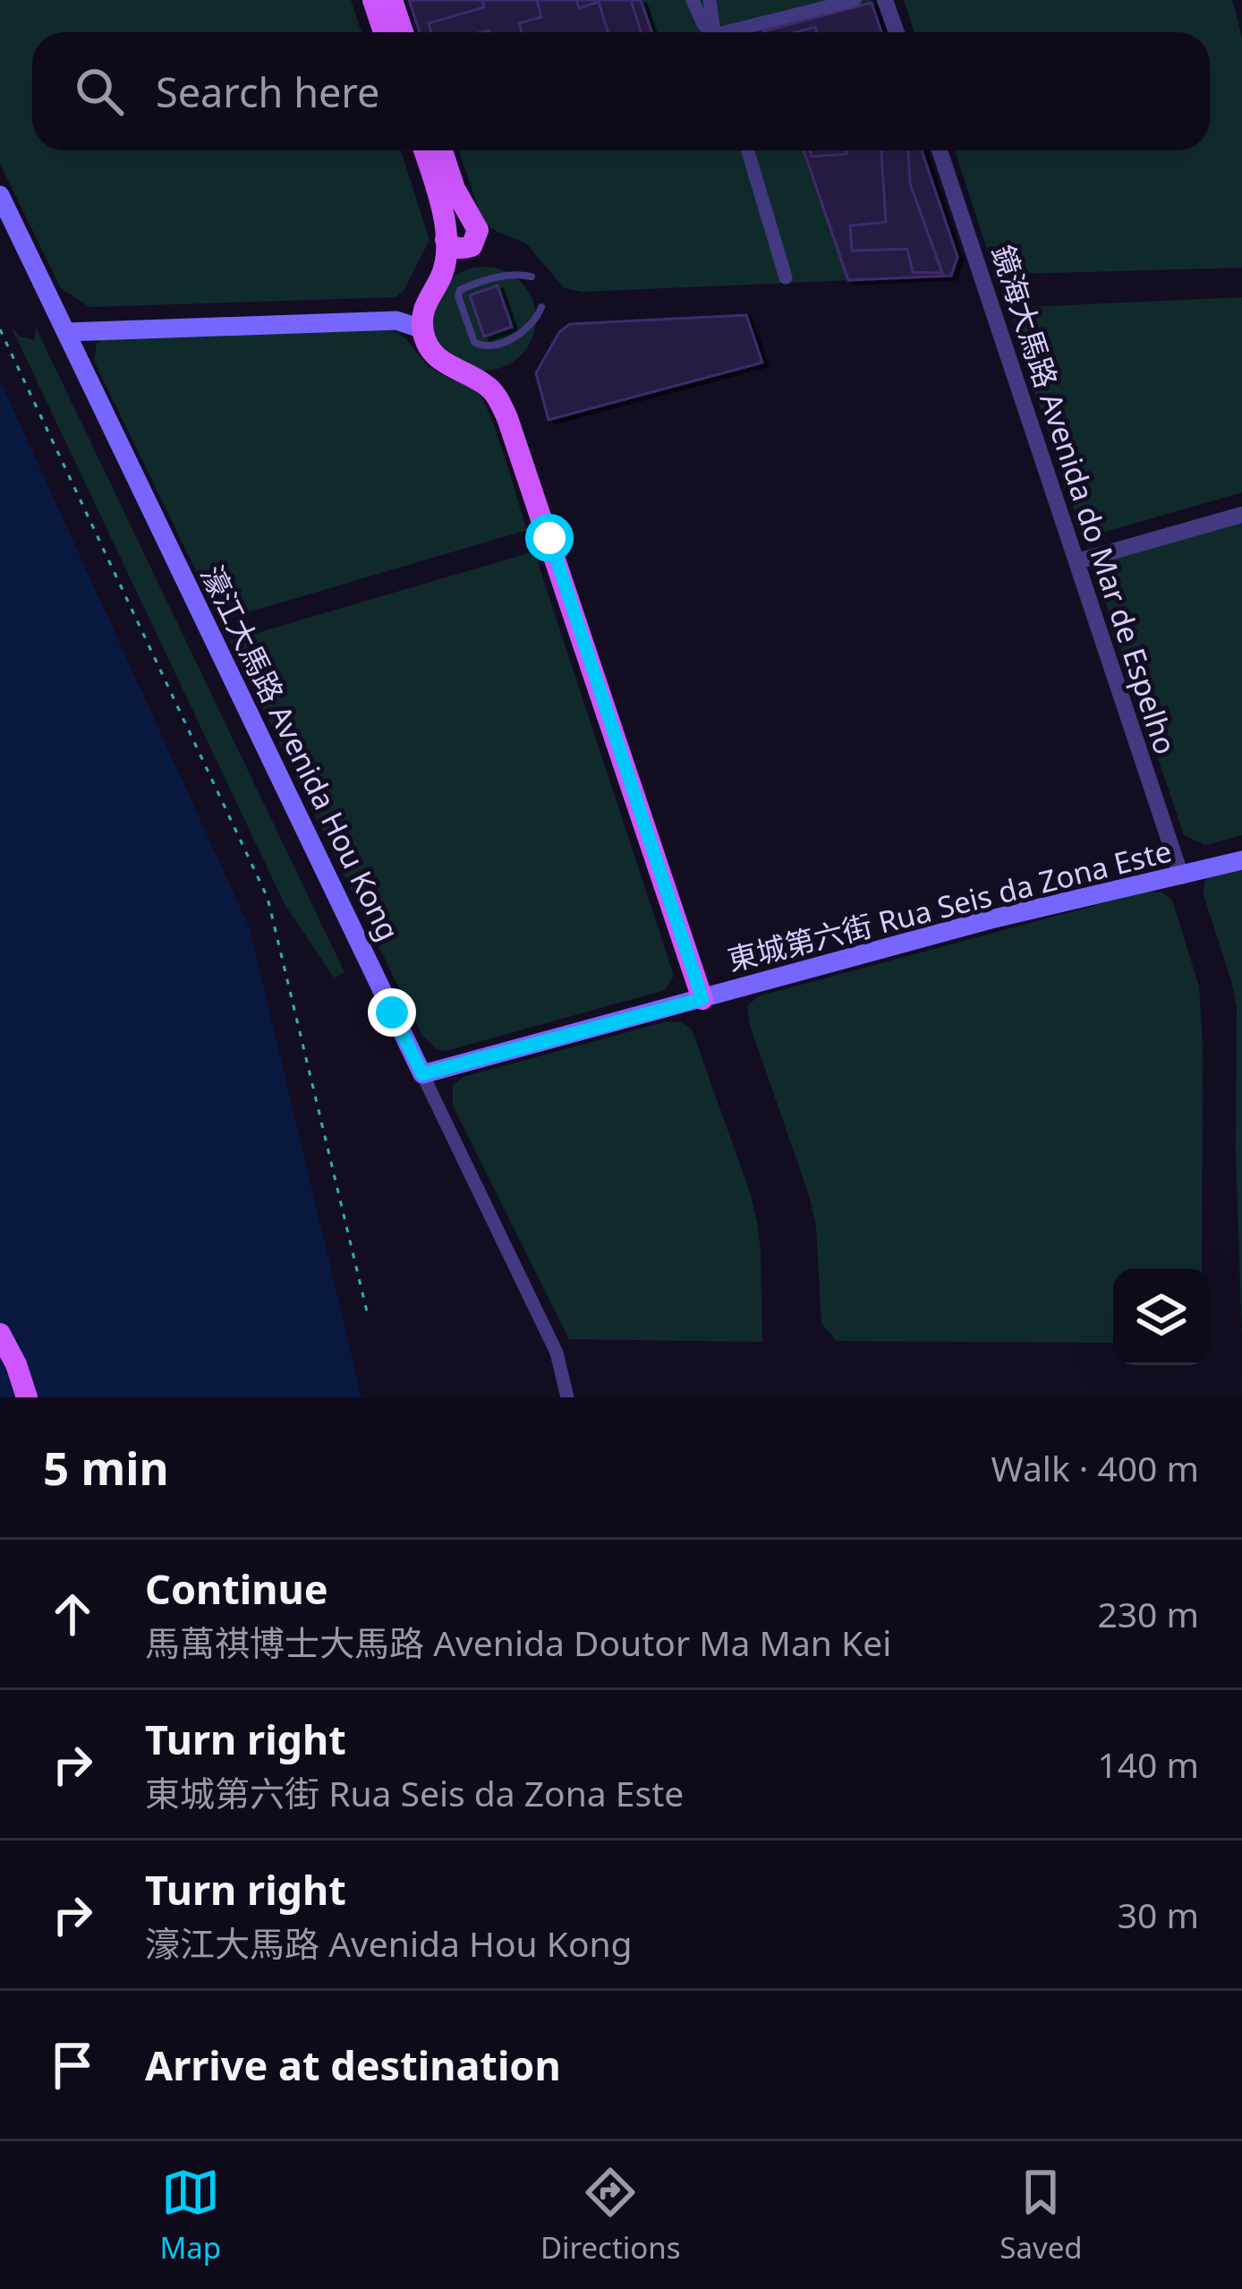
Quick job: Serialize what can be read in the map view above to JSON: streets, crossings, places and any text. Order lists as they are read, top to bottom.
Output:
{
  "streets": {
    "main road": ["濠江大馬路 Avenida Hou Kong", "東城第六街 Rua Seis da Zona Este"],
    "street": ["鏡海大馬路 Avenida do Mar de Espelho"]
  },
  "crossings": [
    ["鏡海大馬路 Avenida do Mar de Espelho", "東城第六街 Rua Seis da Zona Este"],
    ["濠江大馬路 Avenida Hou Kong", "東城第六街 Rua Seis da Zona Este"]
  ],
  "page": {
    "search": "Search here",
    "heading": ["5 min", "Walk · 400 m"],
    "list": [
      ["Continue", "馬萬祺博士大馬路 Avenida Doutor Ma Man Kei", "230 m"],
      ["Turn right", "東城第六街 Rua Seis da Zona Este", "140 m"],
      ["Turn right", "濠江大馬路 Avenida Hou Kong", "30 m"],
      "Arrive at destination"
    ],
    "nav": ["Map", "Directions", "Saved"]
  }
}
